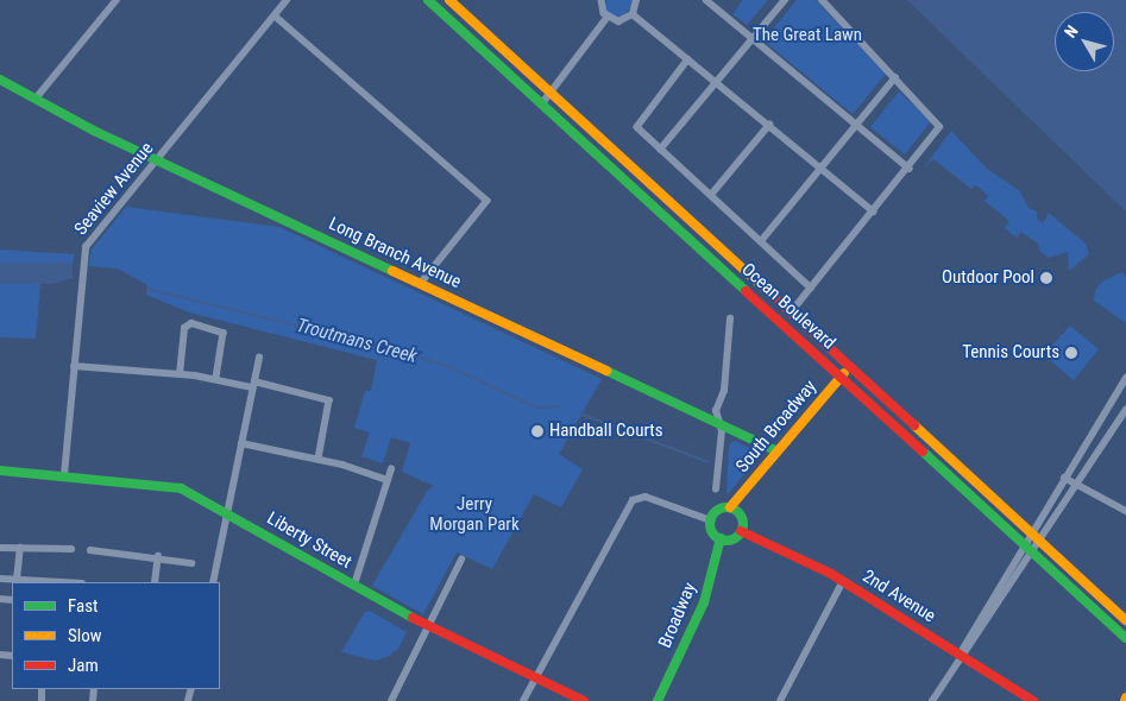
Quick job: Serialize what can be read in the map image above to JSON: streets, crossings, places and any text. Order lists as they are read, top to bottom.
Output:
{
  "streets": {
    "street": [
      "Seaview Avenue",
      "Long Branch Avenue",
      "Ocean Boulevard",
      "South Broadway",
      "Liberty Street",
      "2nd Avenue",
      "Broadway"
    ]
  },
  "crossings": [
    ["Seaview Avenue", "Long Branch Avenue"],
    ["Seaview Avenue", "Liberty Street"],
    ["Long Branch Avenue", "South Broadway"],
    ["Ocean Boulevard", "South Broadway"],
    ["South Broadway", "2nd Avenue"],
    ["South Broadway", "Broadway"],
    ["2nd Avenue", "Broadway"]
  ],
  "water": ["Troutmans Creek"],
  "parks": ["The Great Lawn", "Jerry Morgan Park"],
  "places": ["Outdoor Pool", "Tennis Courts", "Handball Courts"],
  "legend": ["Fast", "Slow", "Jam"],
  "north": "top left"
}
